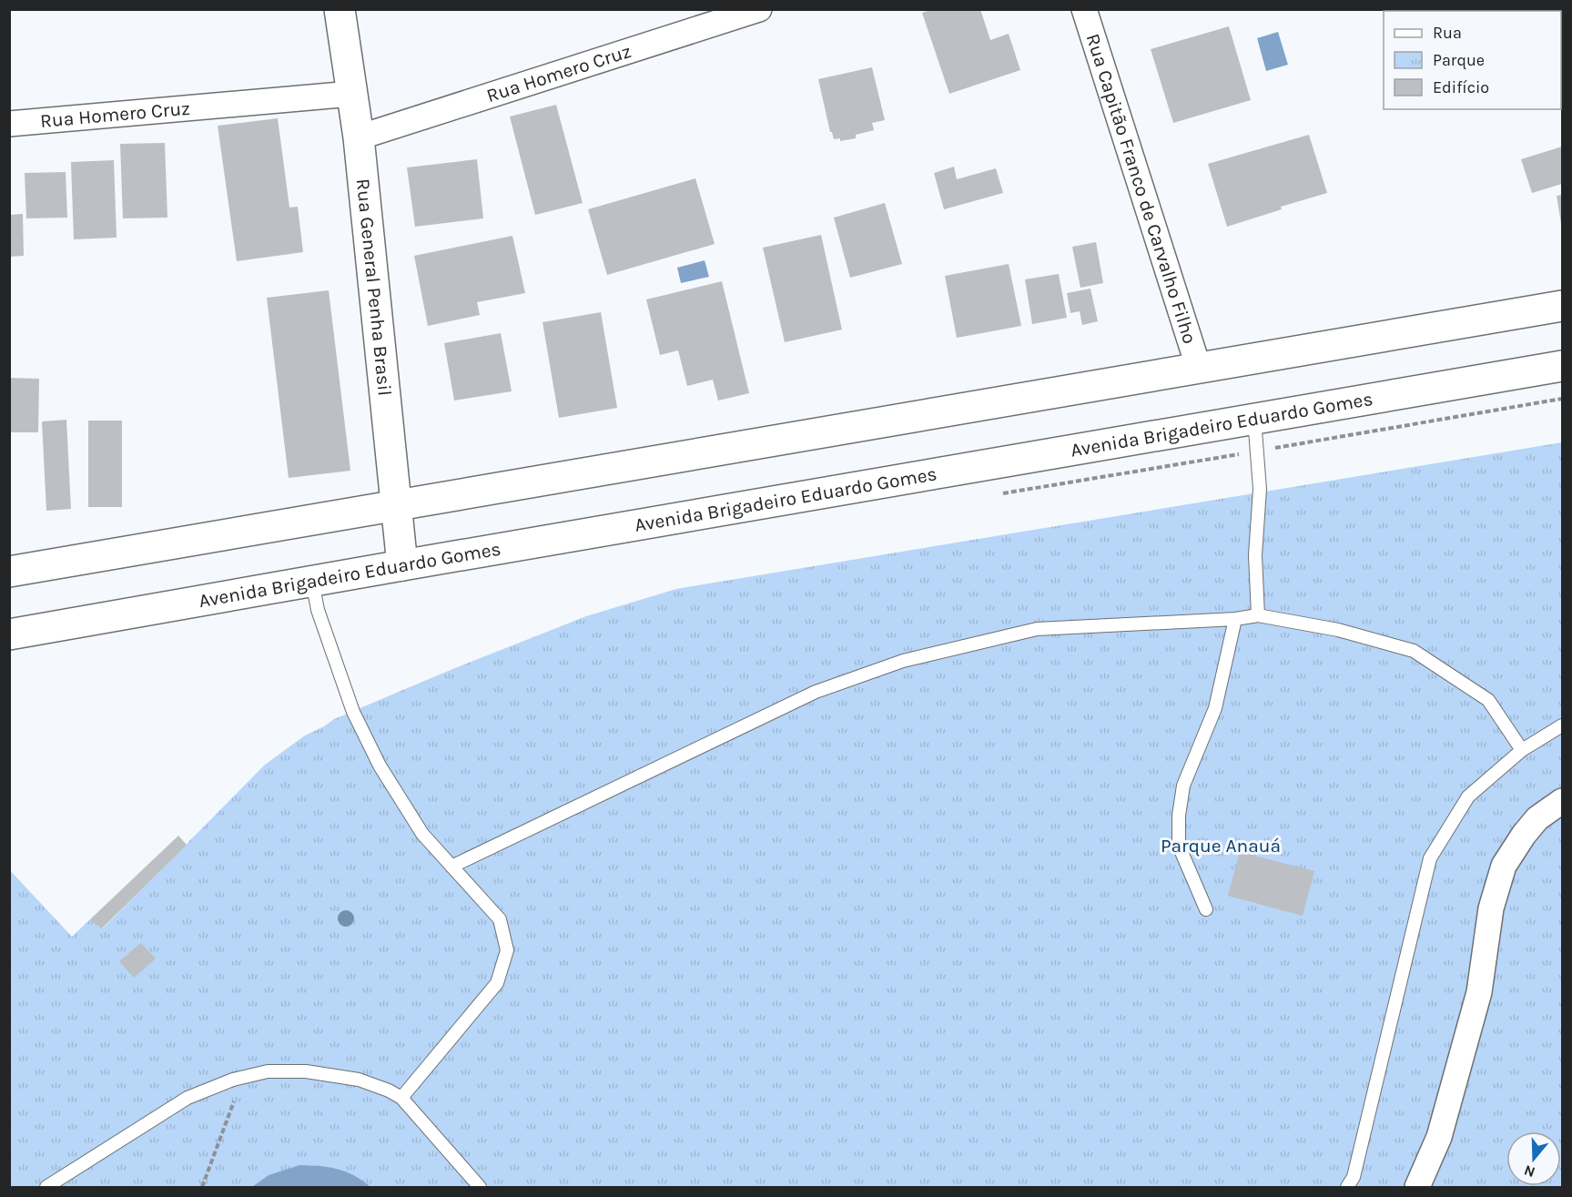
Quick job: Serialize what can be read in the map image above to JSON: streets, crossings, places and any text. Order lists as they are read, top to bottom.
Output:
{
  "streets": {
    "main road": ["Rua General Penha Brasil", "Avenida Brigadeiro Eduardo Gomes"],
    "street": ["Rua Homero Cruz", "Rua Capitão Franco de Carvalho Filho"]
  },
  "crossings": [
    ["Rua Homero Cruz", "Rua General Penha Brasil"],
    ["Rua General Penha Brasil", "Avenida Brigadeiro Eduardo Gomes"]
  ],
  "parks": ["Parque Anauá"],
  "legend": ["Rua", "Parque", "Edifício"],
  "north": "bottom"
}
